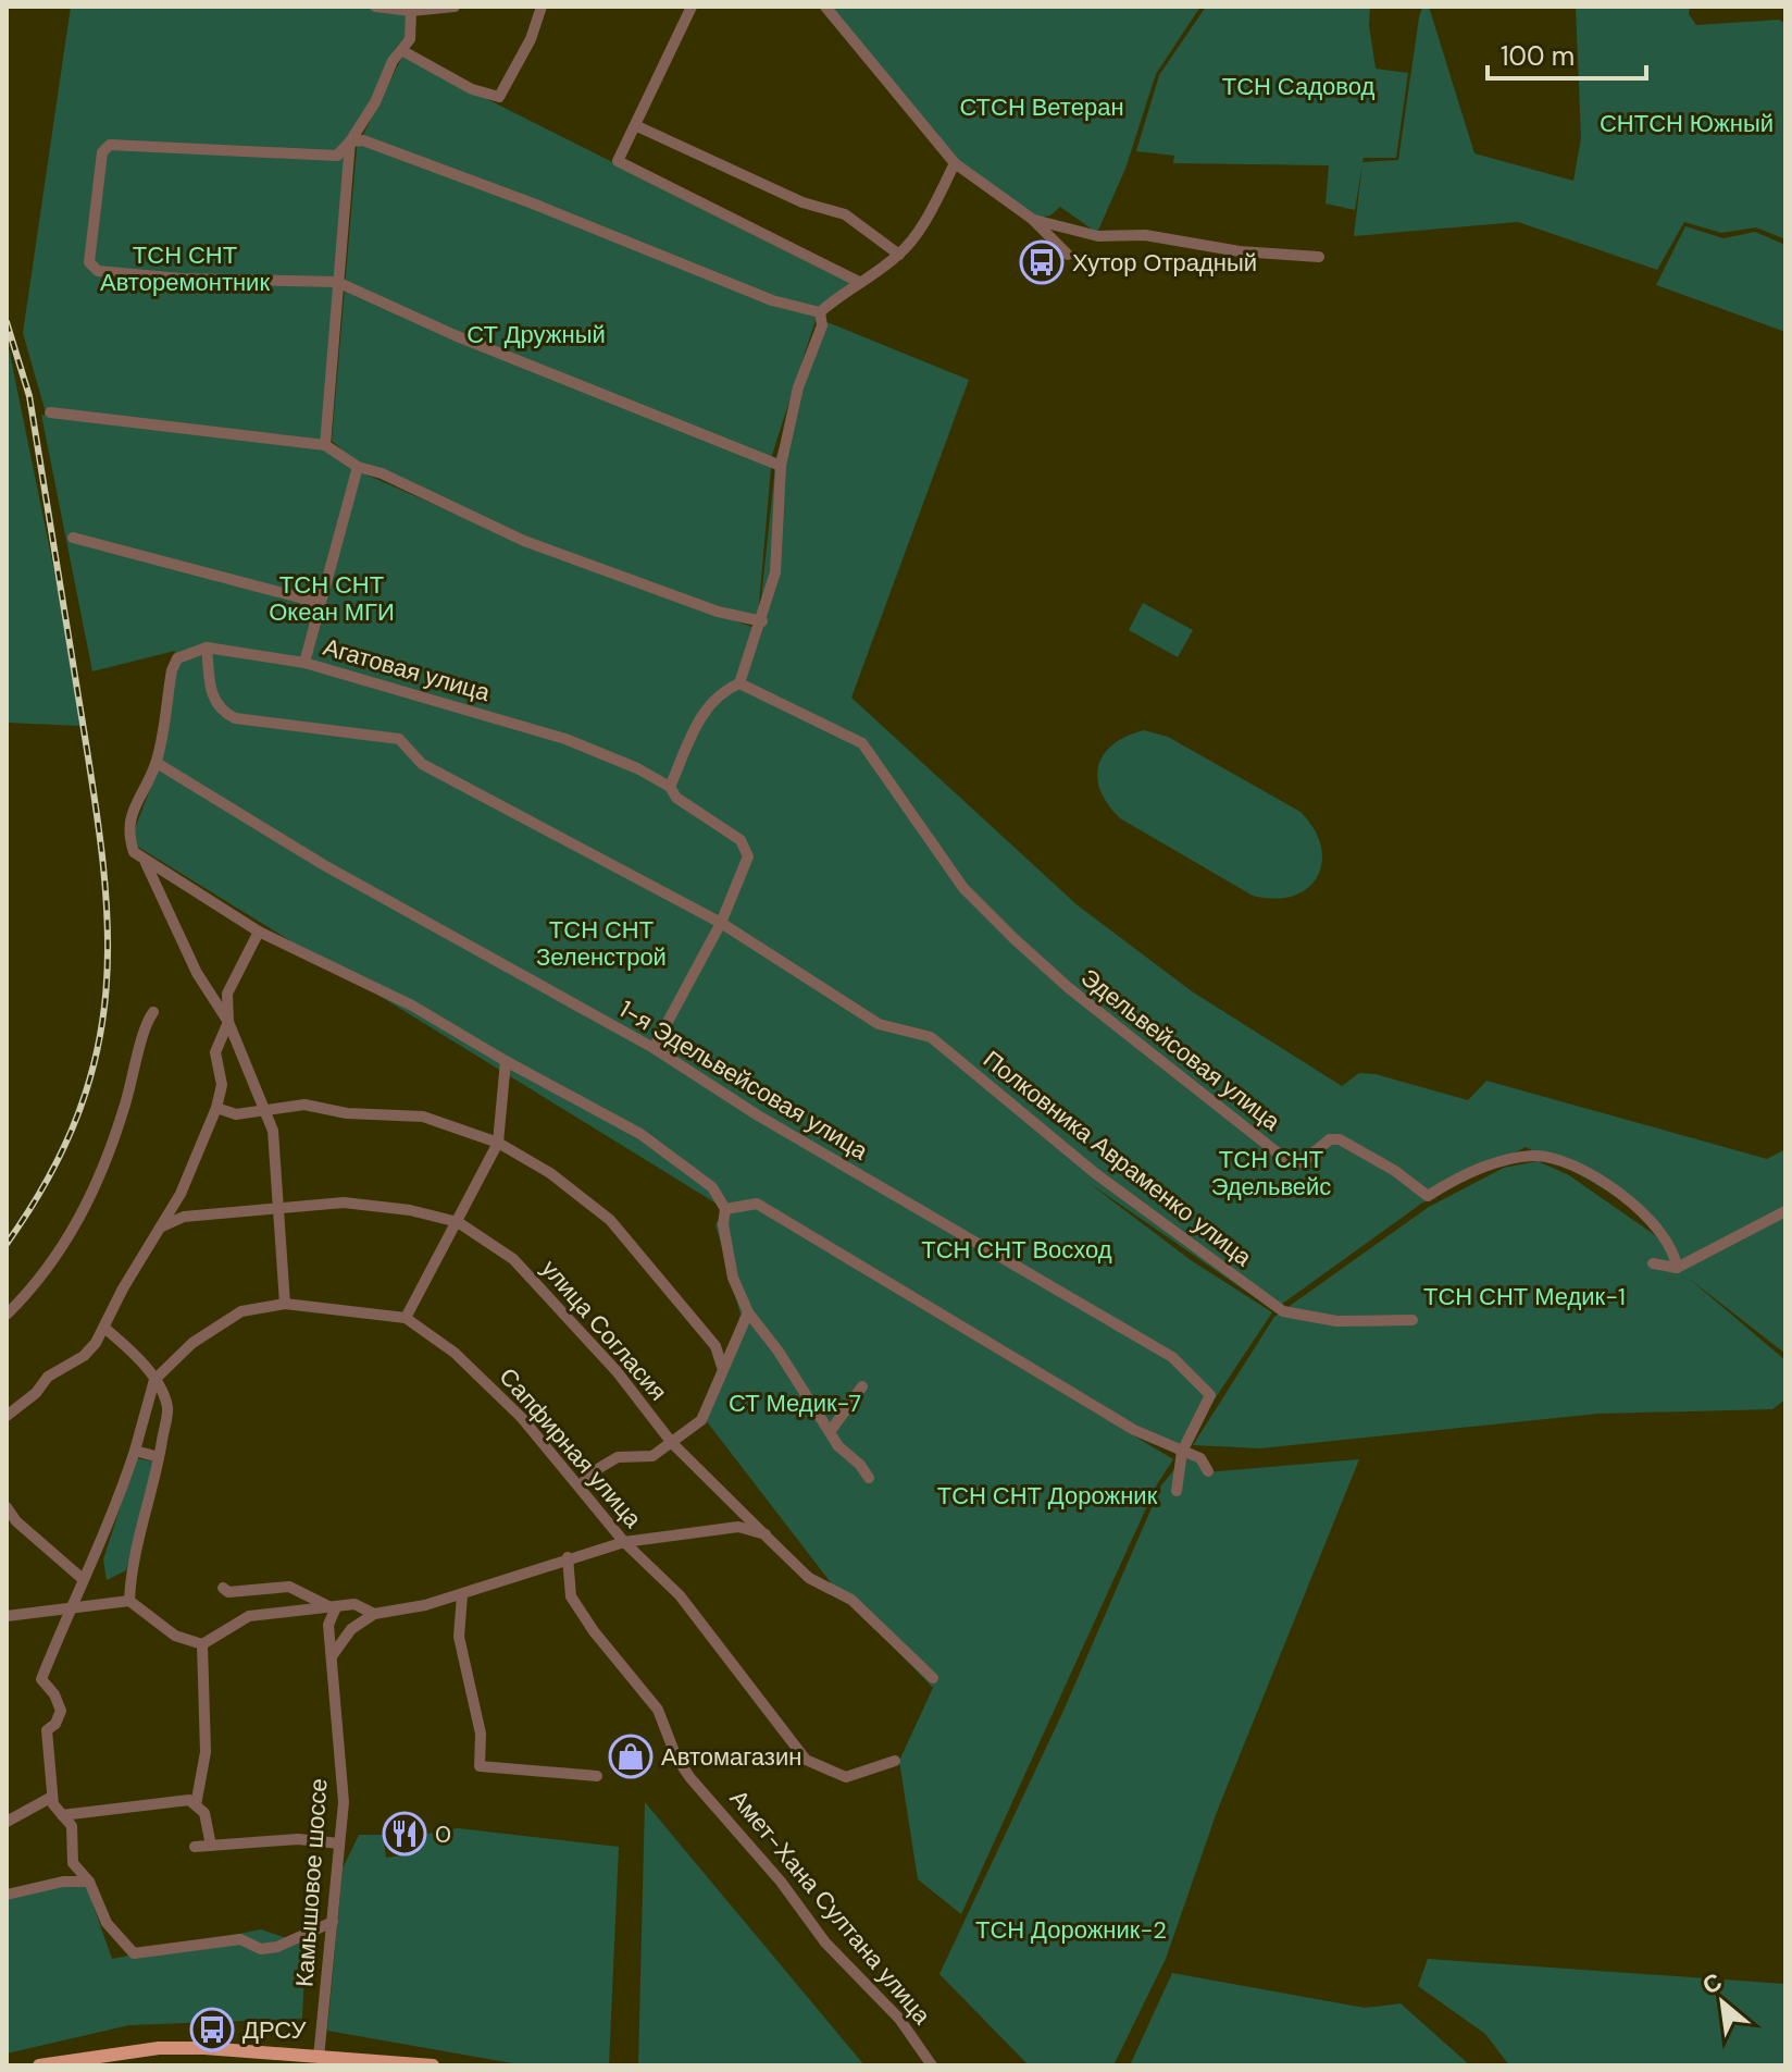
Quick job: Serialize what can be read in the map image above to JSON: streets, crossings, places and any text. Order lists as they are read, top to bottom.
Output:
{
  "streets": {
    "street": [
      "Агатовая улица",
      "Эдельвейсовая улица",
      "1-я Эдельвейсовая улица",
      "Полковника Авраменко улица",
      "улица Согласия",
      "Сапфирная улица",
      "Камышовое шоссе",
      "Амет-Хана Султана улица"
    ]
  },
  "crossings": [
    ["Агатовая улица", "1-я Эдельвейсовая улица"],
    ["Агатовая улица", "Полковника Авраменко улица"]
  ],
  "parks": [
    "ТСН Садовод",
    "СТСН Ветеран",
    "СНТСН Южный",
    "ТСН СНТ Авторемонтник",
    "СТ Дружный",
    "ТСН СНТ Океан МГИ",
    "ТСН СНТ Зеленстрой",
    "ТСН СНТ Эдельвейс",
    "ТСН СНТ Восход",
    "ТСН СНТ Медик-1",
    "СТ Медик-7",
    "ТСН СНТ Дорожник",
    "ТСН Дорожник-2"
  ],
  "places": {
    "bus stop": ["Хутор Отрадный", "ДРСУ"],
    "shop": ["Автомагазин"],
    "restaurant": ["0"]
  },
  "scale_bar": "100 m",
  "north": "top left"
}
